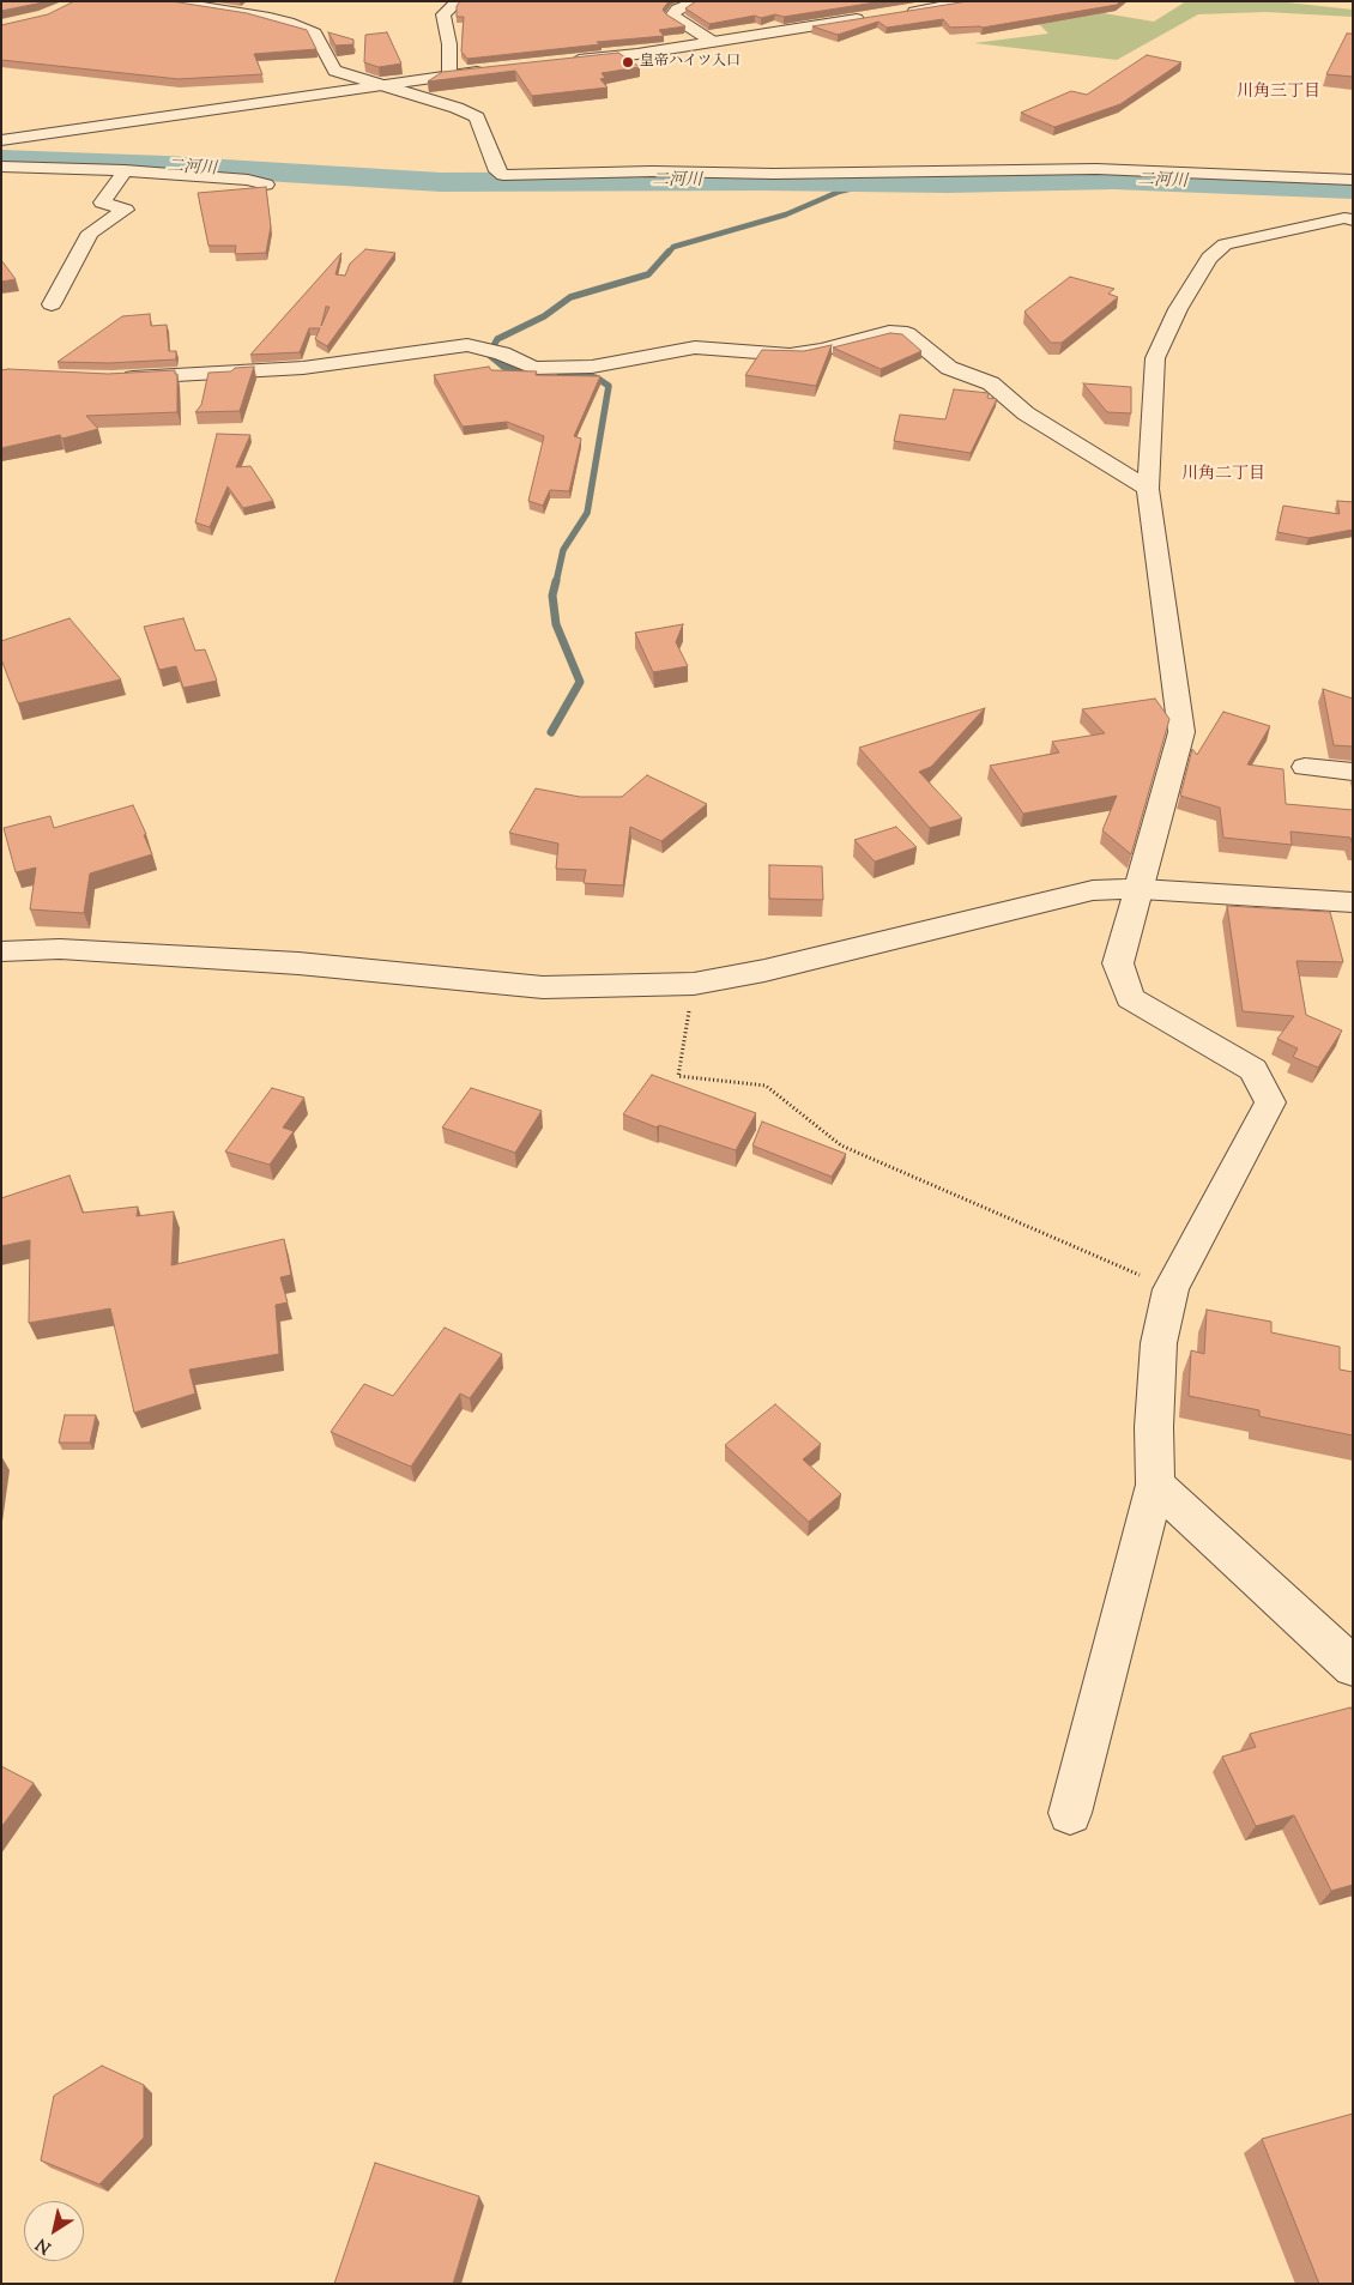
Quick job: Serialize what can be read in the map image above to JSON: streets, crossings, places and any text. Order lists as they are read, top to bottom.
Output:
{
  "districts": ["川角三丁目", "川角二丁目"],
  "water": ["二河川"],
  "places": ["皇帝ハイツ入口"],
  "north": "bottom left"
}
